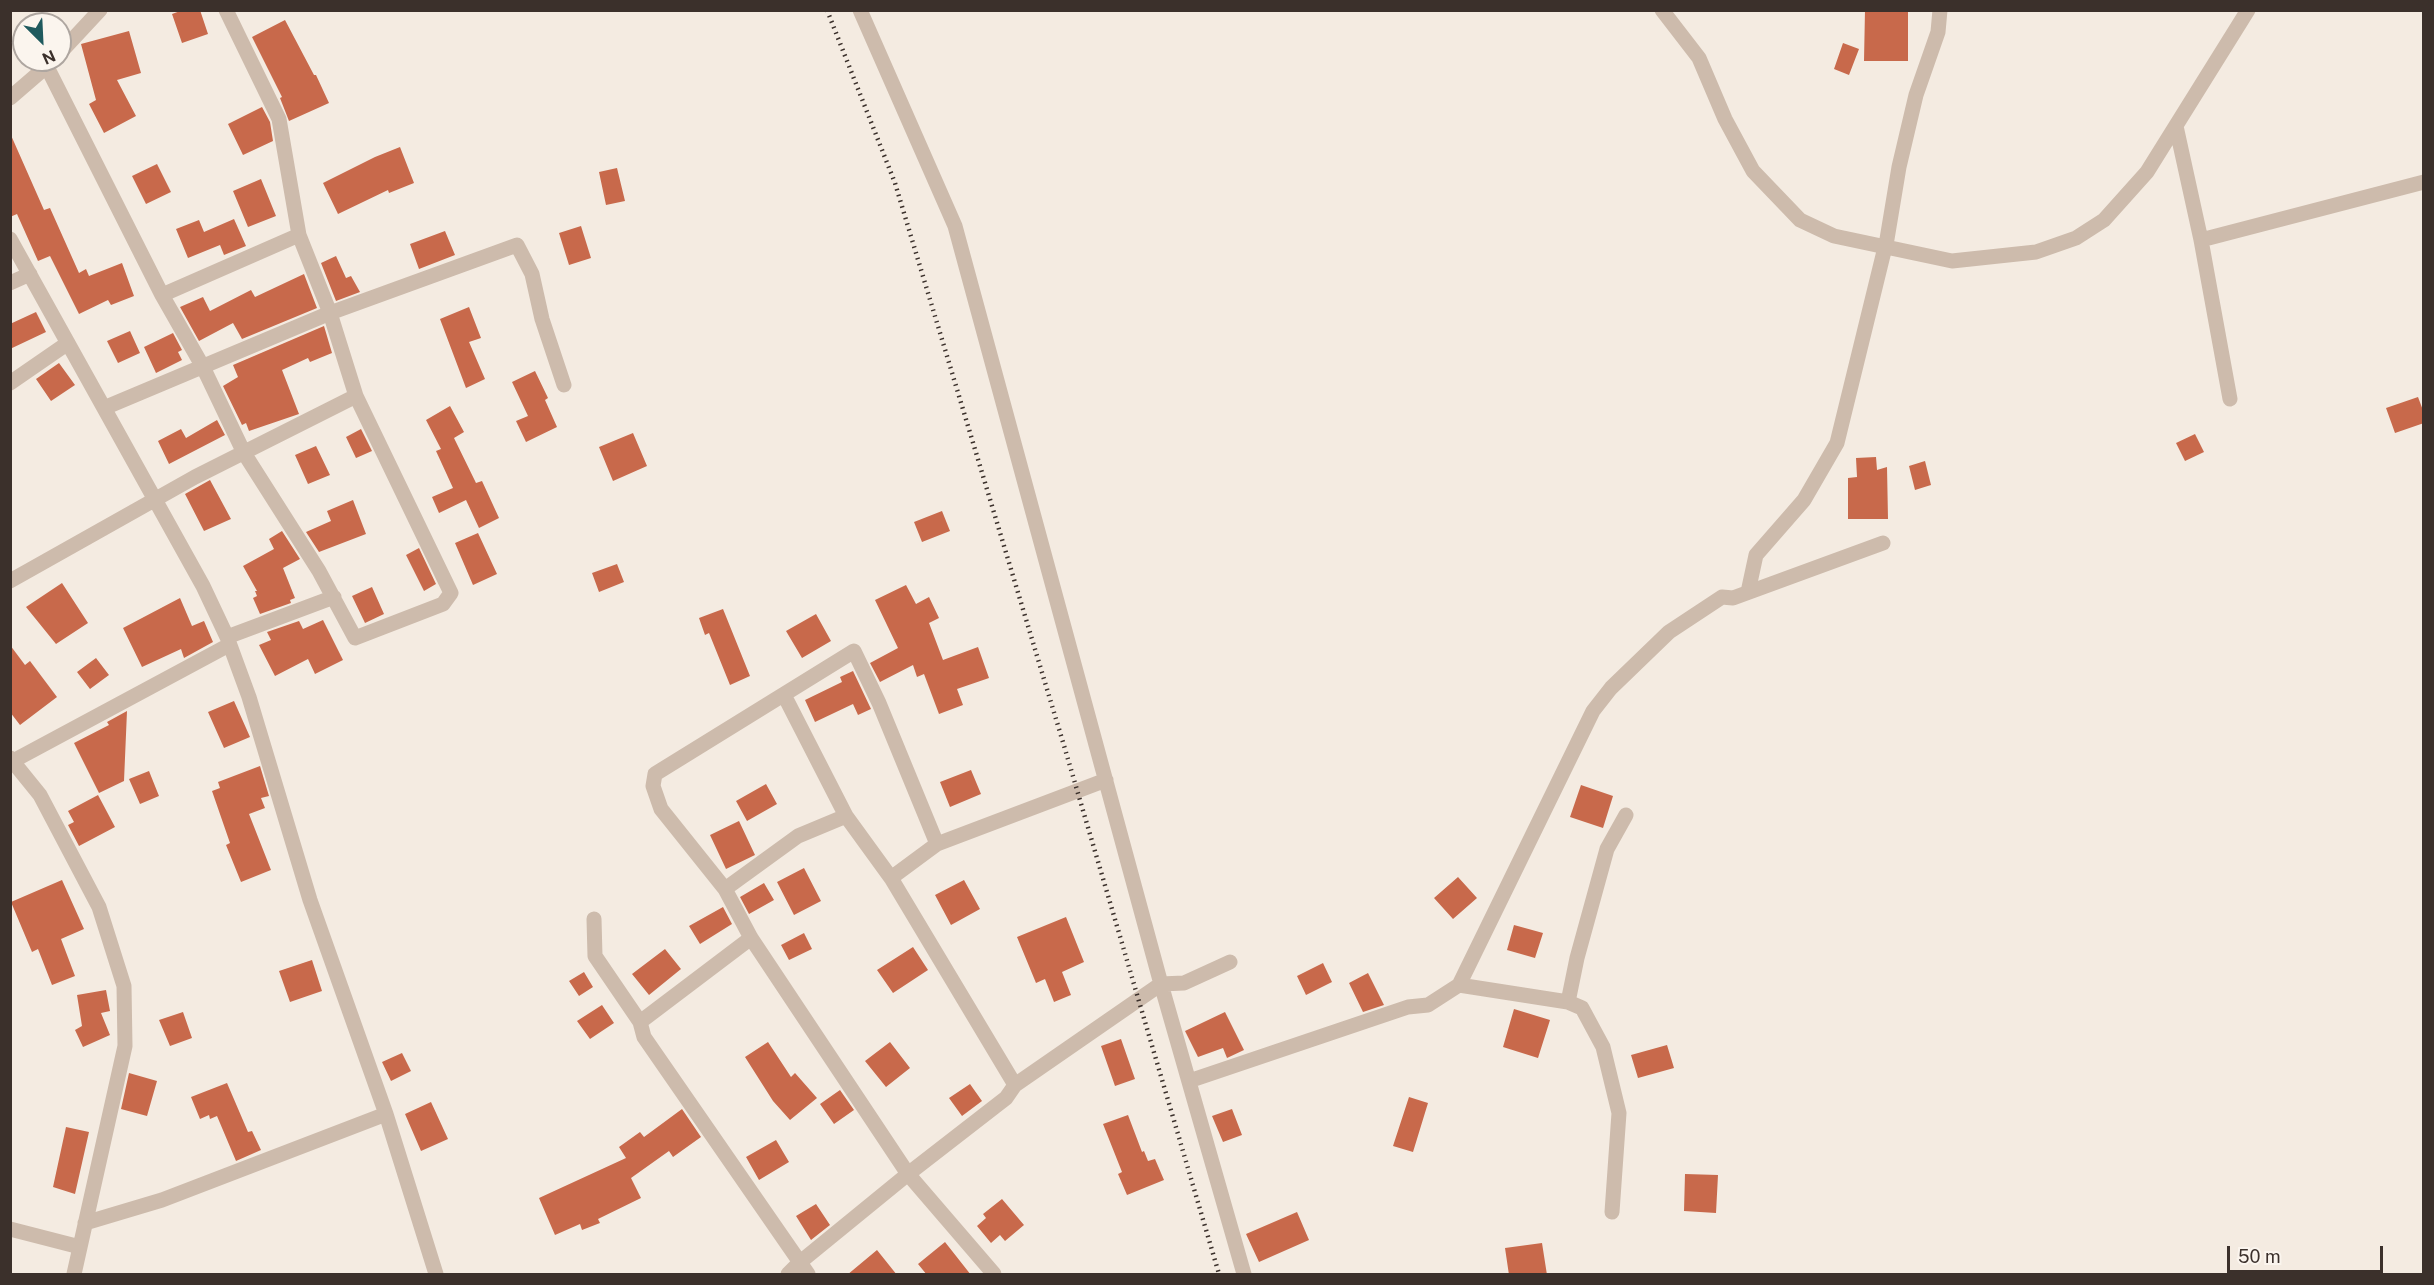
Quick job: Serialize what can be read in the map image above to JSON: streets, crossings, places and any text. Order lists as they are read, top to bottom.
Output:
{
  "scale_bar": "50 m",
  "north": "bottom right"
}
